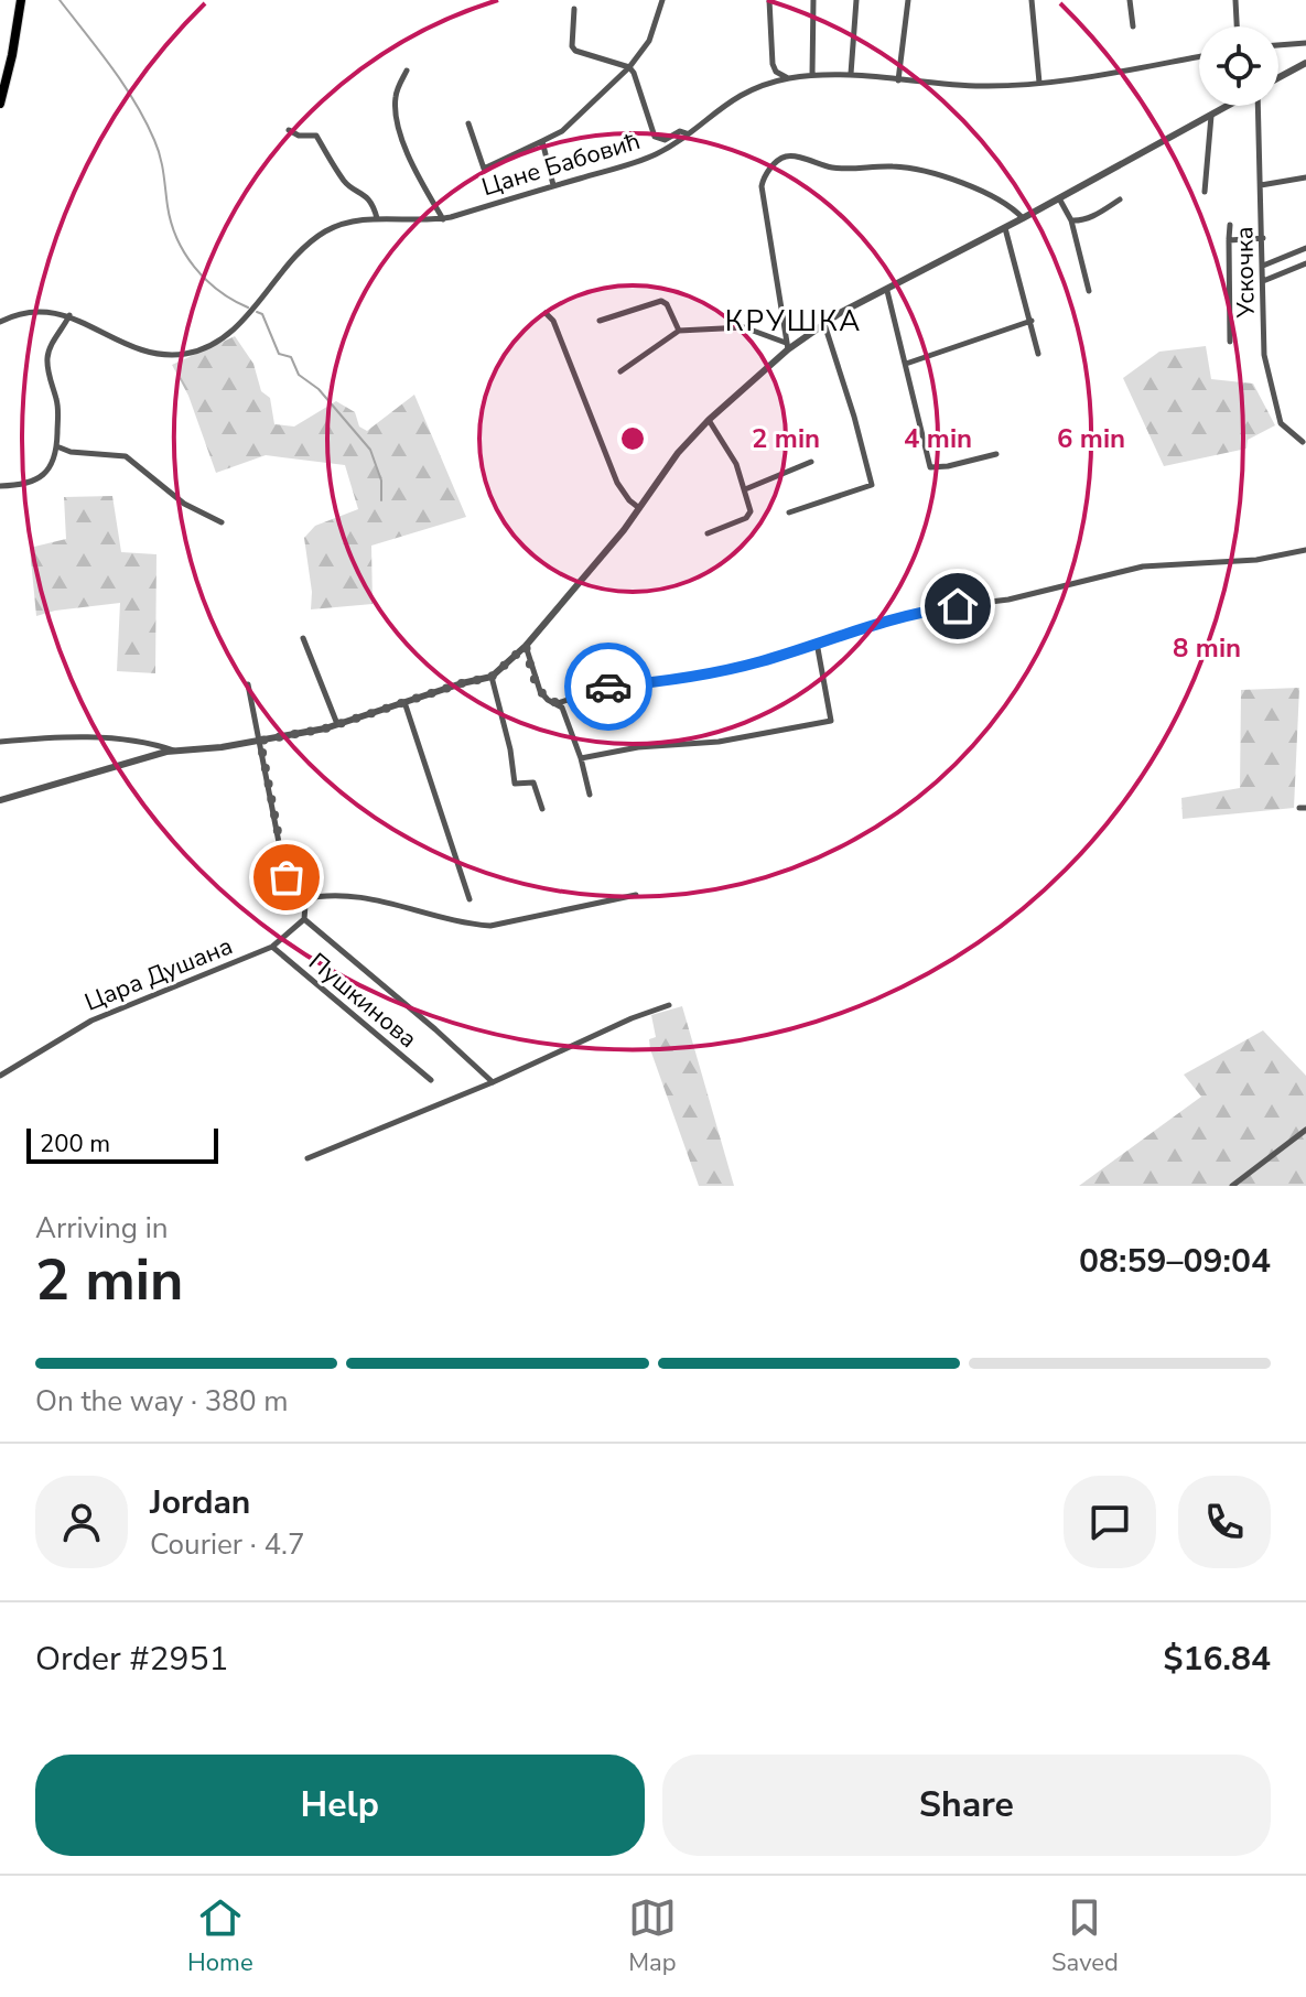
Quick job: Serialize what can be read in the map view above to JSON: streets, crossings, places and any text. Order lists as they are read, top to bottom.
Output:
{
  "streets": {
    "street": [
      "Цане Бабовић",
      "Ускочка",
      "Цара Душана",
      "Пушкинова"
    ]
  },
  "crossings": [
    ["Цара Душана", "Пушкинова"]
  ],
  "districts": ["КРУШКА"],
  "scale_bar": "200 m",
  "page": {
    "scale": "200 m",
    "heading": ["2 min", "Arriving in", "08:59–09:04"],
    "panel": [
      "Jordan",
      "Courier · 4.7",
      "Order #2951",
      "$16.84"
    ],
    "bar": "On the way · 380 m",
    "buttons": ["Help", "Share"],
    "tabs": ["Home", "Map", "Saved"]
  },
  "rings": [
    "2 min",
    "4 min",
    "6 min",
    "8 min"
  ]
}
